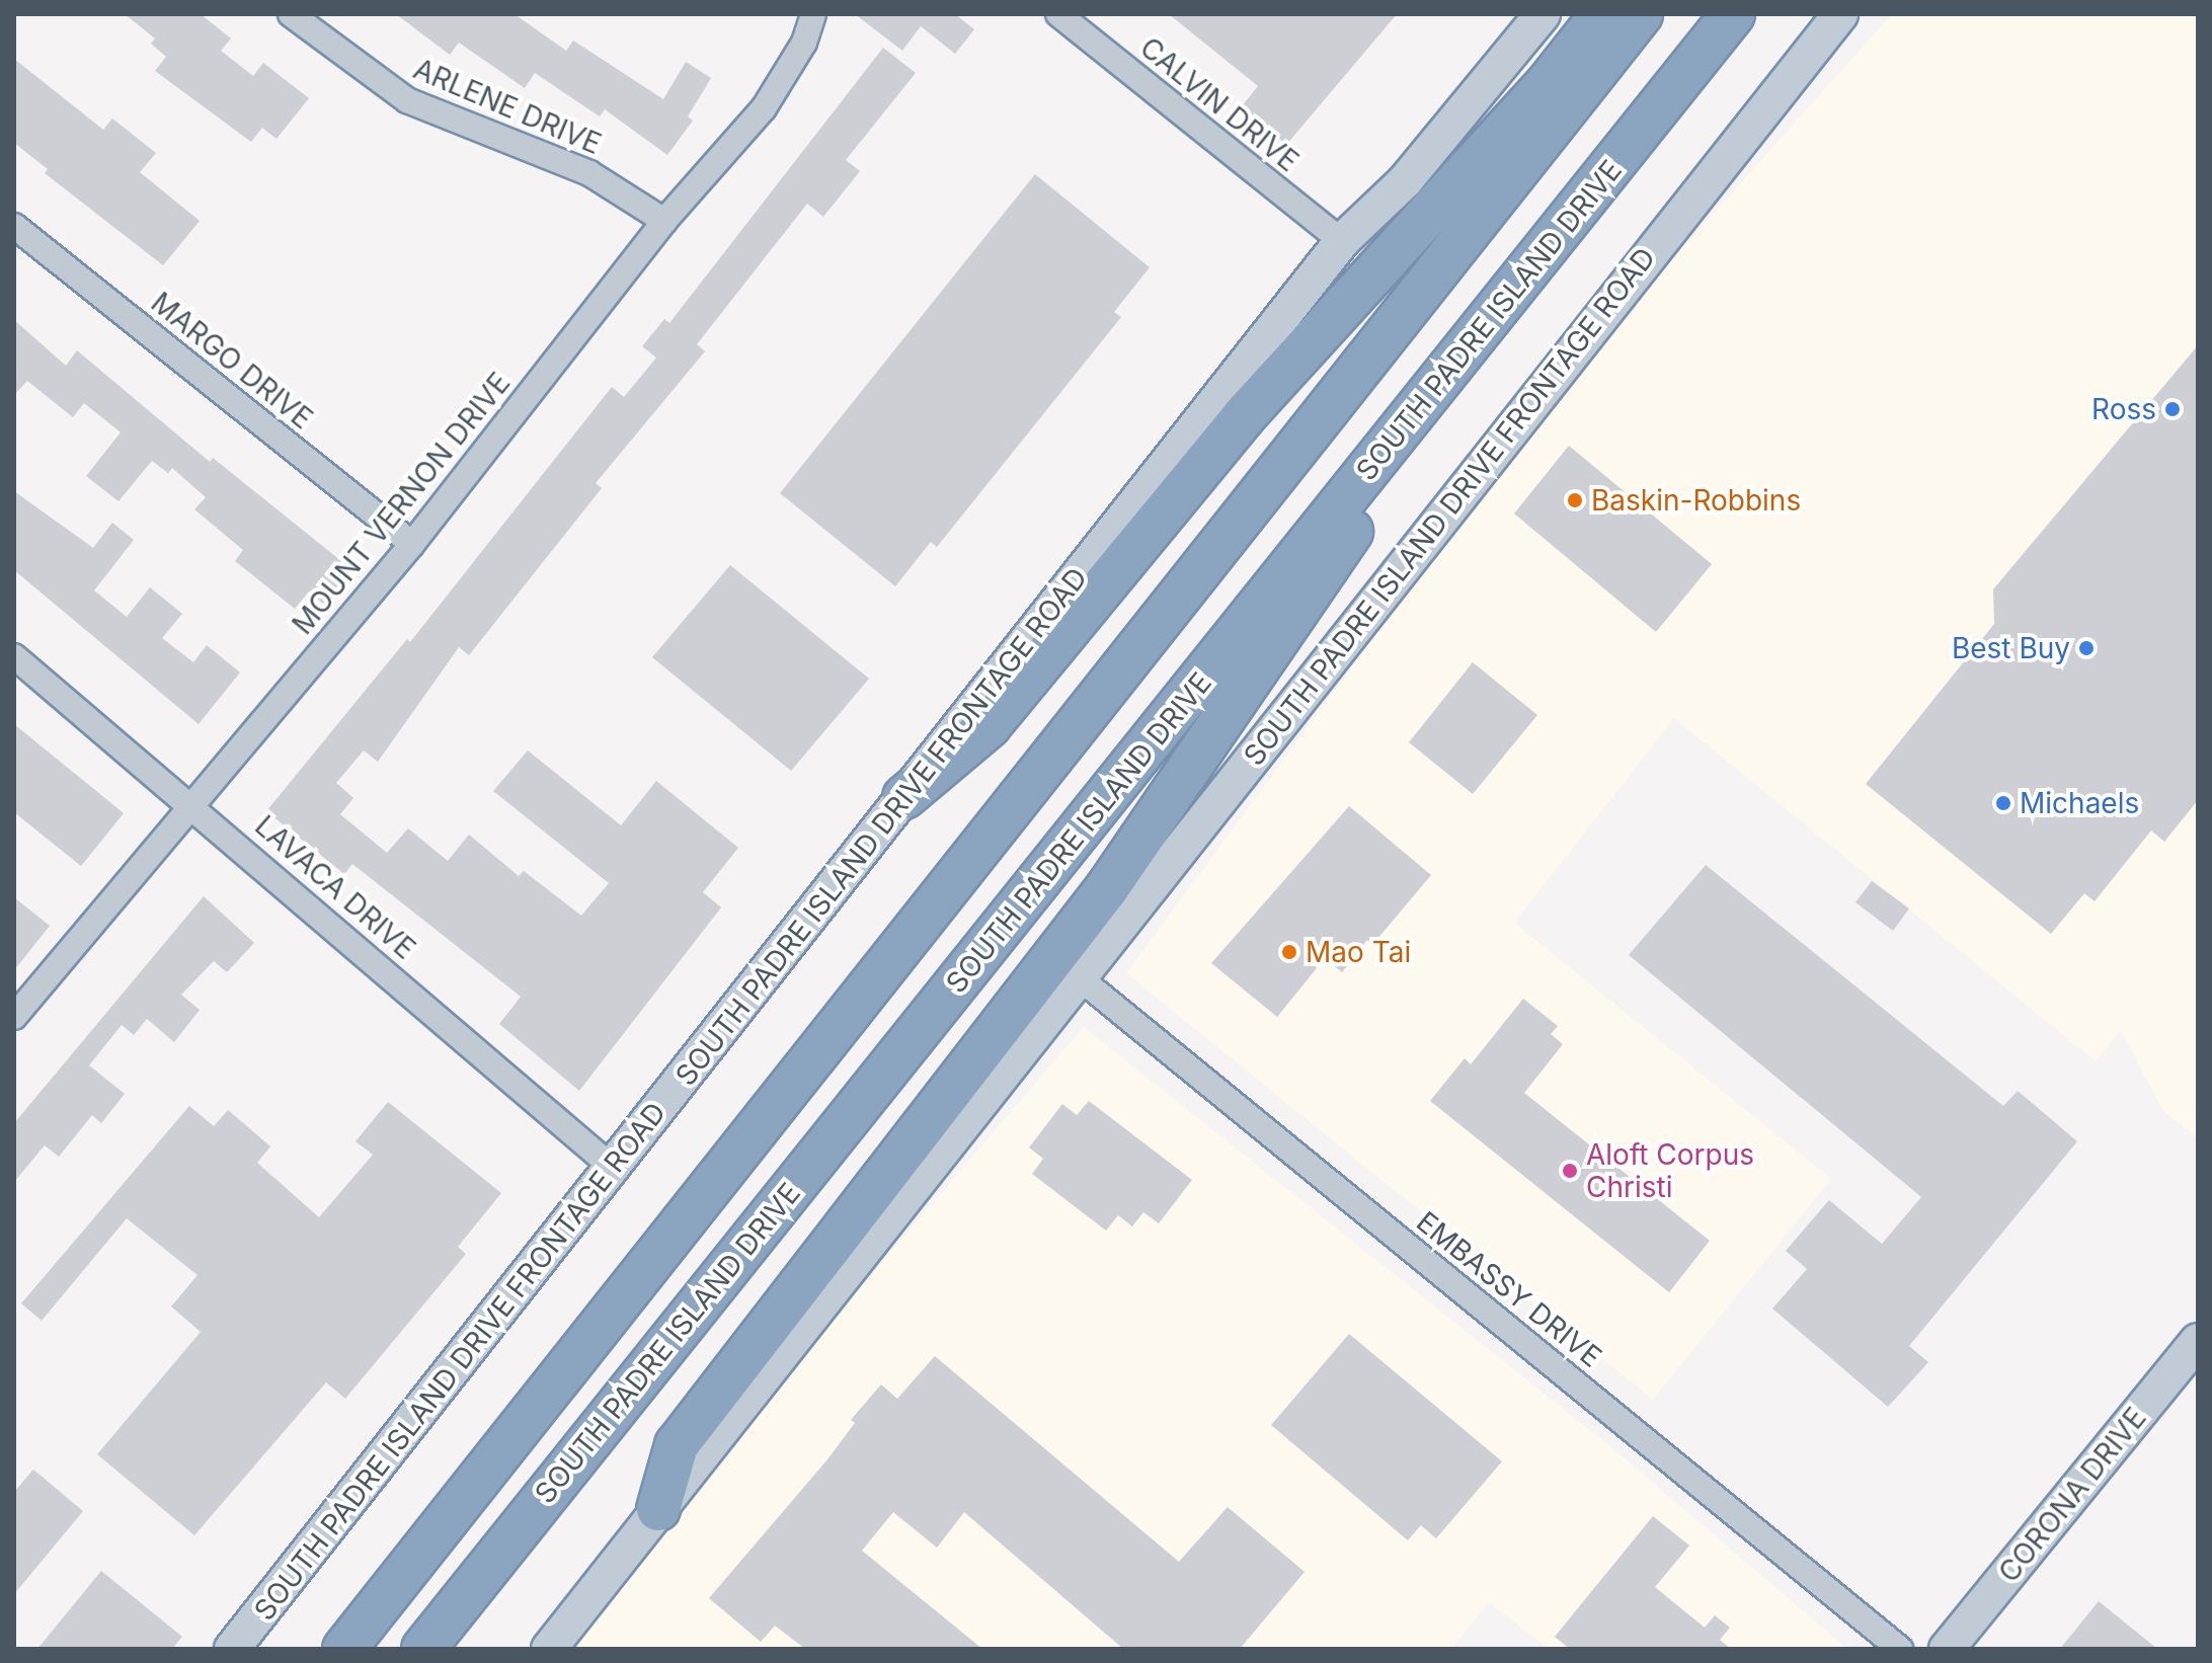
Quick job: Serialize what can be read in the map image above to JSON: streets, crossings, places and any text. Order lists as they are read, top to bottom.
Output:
{
  "streets": {
    "highway": ["SOUTH PADRE ISLAND DRIVE"],
    "main road": ["SOUTH PADRE ISLAND DRIVE FRONTAGE ROAD", "CORONA DRIVE"],
    "street": [
      "CALVIN DRIVE",
      "ARLENE DRIVE",
      "MARGO DRIVE",
      "MOUNT VERNON DRIVE",
      "LAVACA DRIVE",
      "EMBASSY DRIVE"
    ]
  },
  "crossings": [
    ["CALVIN DRIVE", "SOUTH PADRE ISLAND DRIVE FRONTAGE ROAD"],
    ["ARLENE DRIVE", "MOUNT VERNON DRIVE"],
    ["MARGO DRIVE", "MOUNT VERNON DRIVE"],
    ["MOUNT VERNON DRIVE", "LAVACA DRIVE"],
    ["SOUTH PADRE ISLAND DRIVE FRONTAGE ROAD", "LAVACA DRIVE"],
    ["SOUTH PADRE ISLAND DRIVE FRONTAGE ROAD", "EMBASSY DRIVE"]
  ],
  "places": [
    "Ross",
    "Baskin-Robbins",
    "Best Buy",
    "Michaels",
    "Mao Tai",
    "Aloft Corpus Christi"
  ]
}
